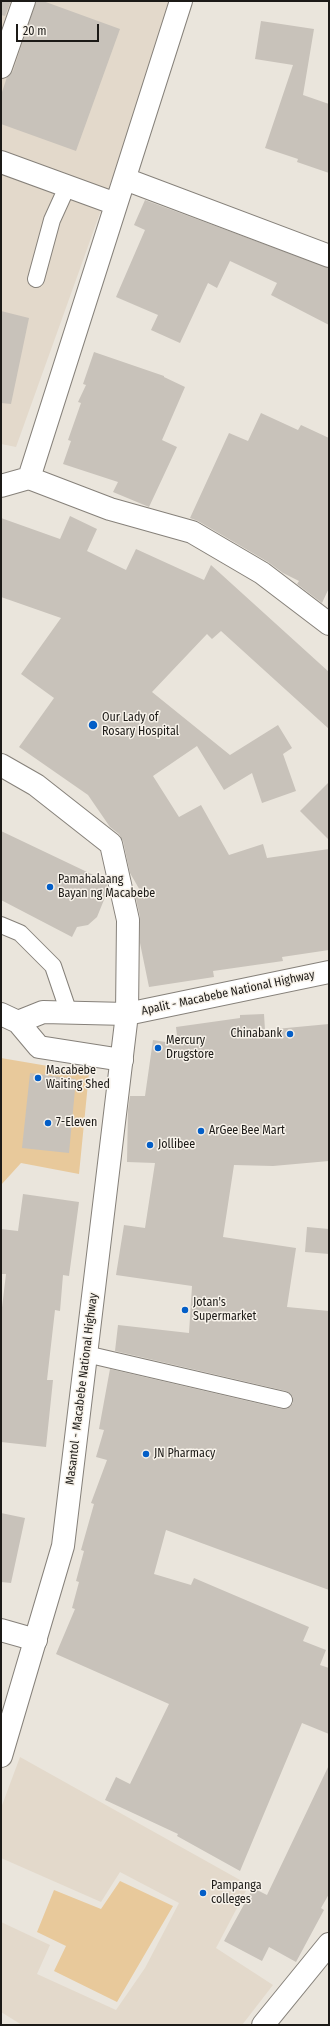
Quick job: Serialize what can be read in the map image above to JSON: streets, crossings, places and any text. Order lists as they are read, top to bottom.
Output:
{
  "streets": {
    "street": ["Apalit - Macabebe National Highway", "Masantol - Macabebe National Highway"]
  },
  "crossings": [
    ["Apalit - Macabebe National Highway", "Masantol - Macabebe National Highway"]
  ],
  "places": [
    "Our Lady of Rosary Hospital",
    "Pamahalaang Bayan ng Macabebe",
    "Chinabank",
    "Mercury Drugstore",
    "Macabebe Waiting Shed",
    "7-Eleven",
    "ArGee Bee Mart",
    "Jollibee",
    "Jotan's Supermarket",
    "JN Pharmacy",
    "Pampanga colleges"
  ],
  "scale_bar": "20 m"
}
